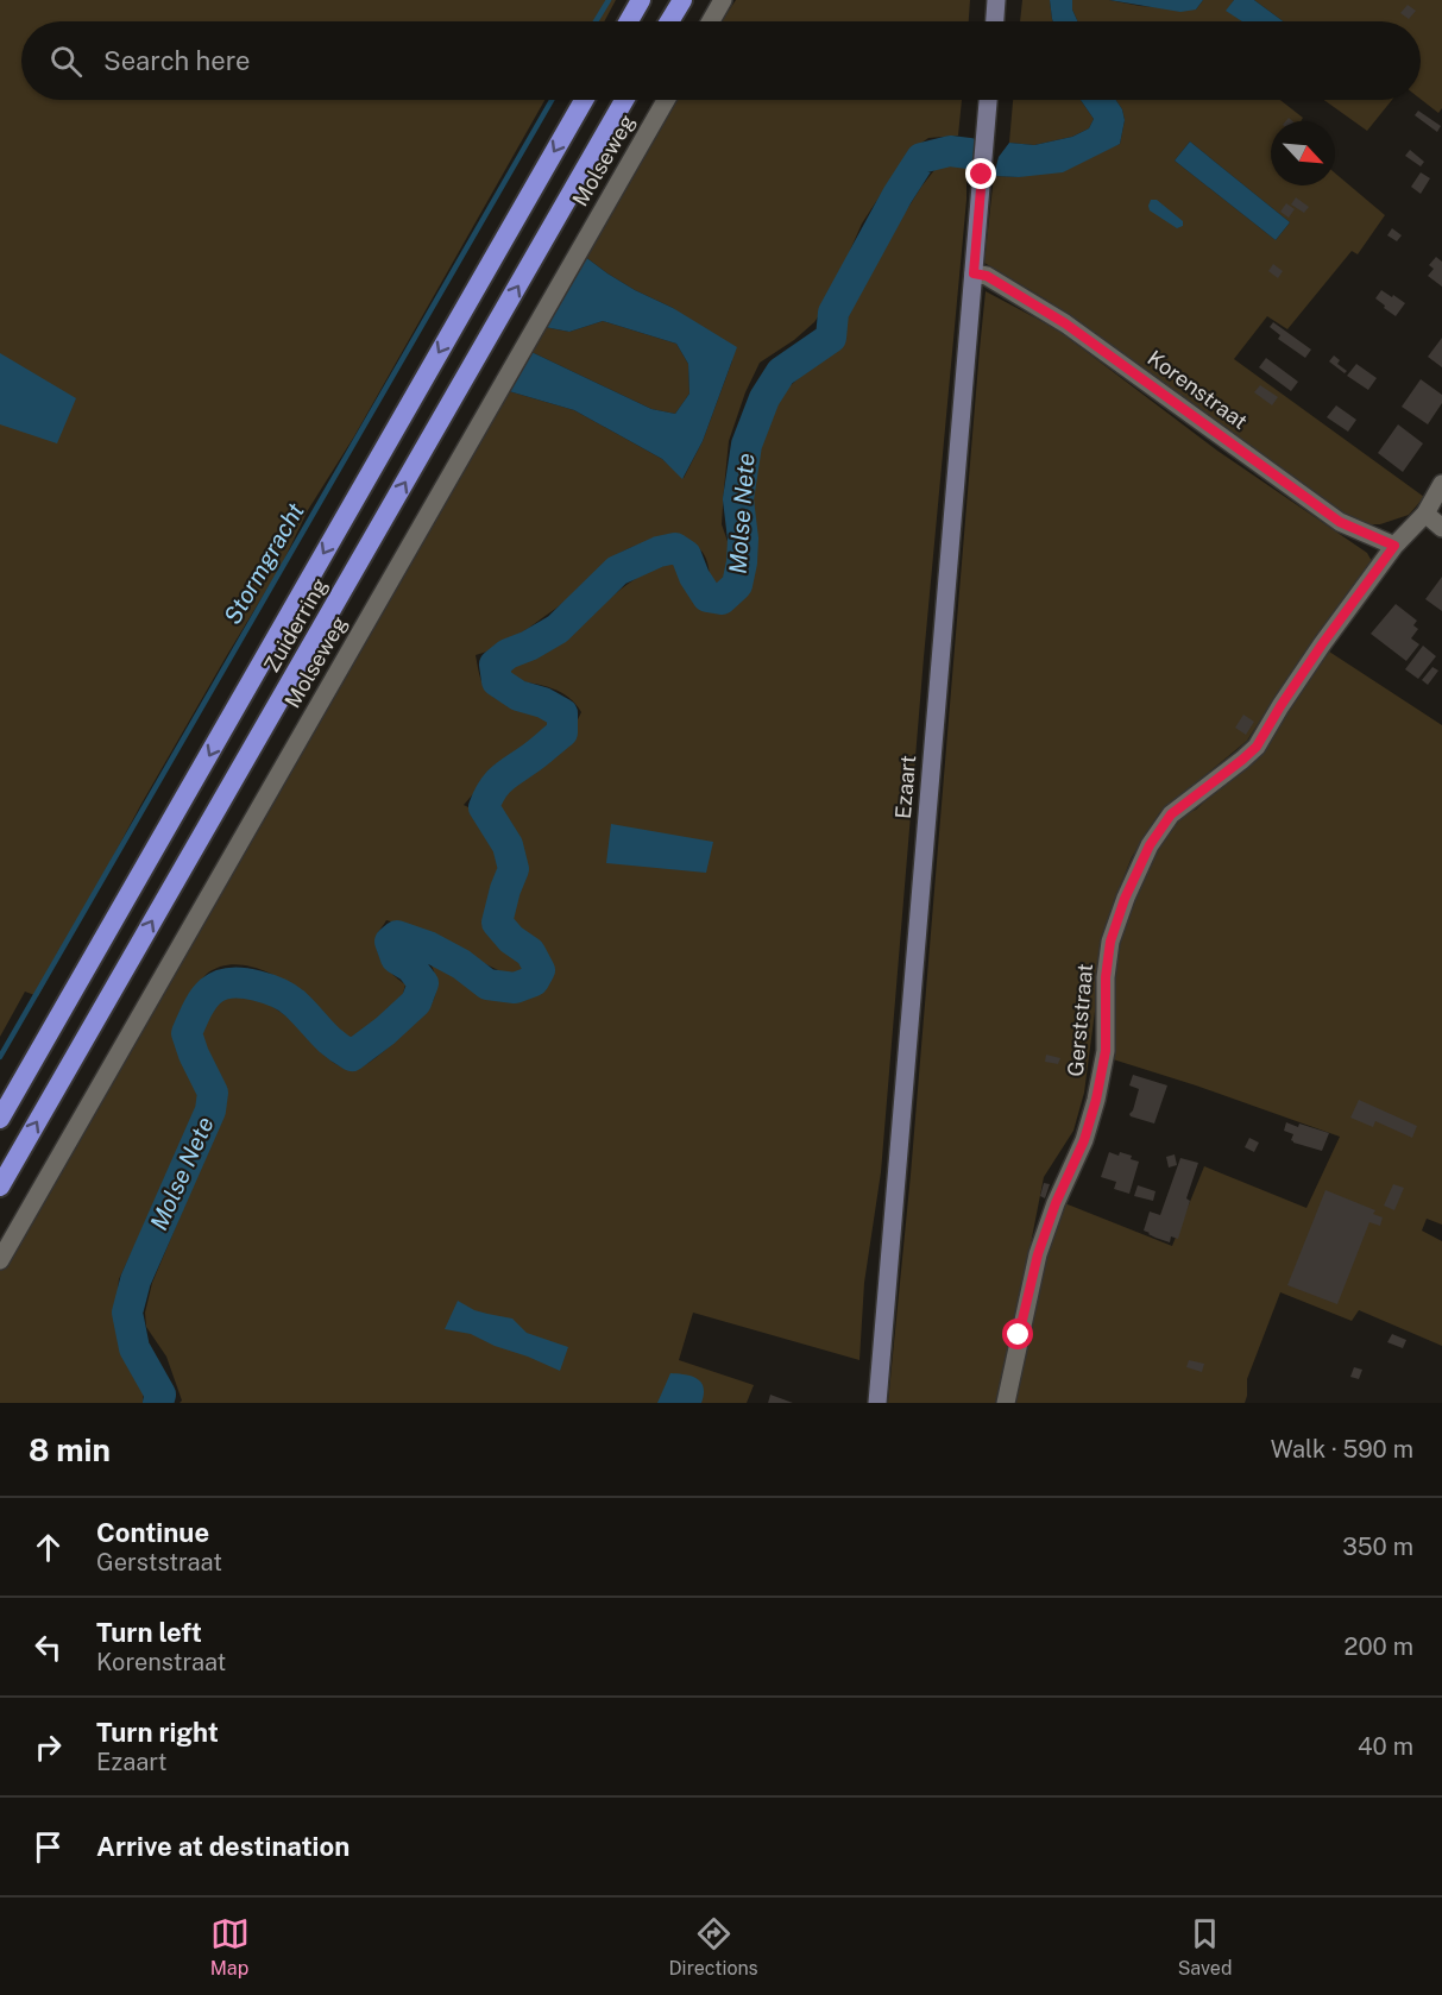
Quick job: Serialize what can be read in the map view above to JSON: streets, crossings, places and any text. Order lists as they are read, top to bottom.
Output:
{
  "streets": {
    "highway": ["Zuiderring"],
    "main road": ["Ezaart"],
    "street": ["Molseweg", "Korenstraat", "Gerststraat"]
  },
  "crossings": [
    ["Korenstraat", "Ezaart"],
    ["Korenstraat", "Gerststraat"]
  ],
  "water": ["Molse Nete", "Stormgracht"],
  "north": "bottom right",
  "page": {
    "search": "Search here",
    "heading": ["8 min", "Walk · 590 m"],
    "list": [
      ["Continue", "Gerststraat", "350 m"],
      ["Turn left", "Korenstraat", "200 m"],
      ["Turn right", "Ezaart", "40 m"],
      "Arrive at destination"
    ],
    "nav": ["Map", "Directions", "Saved"]
  }
}
